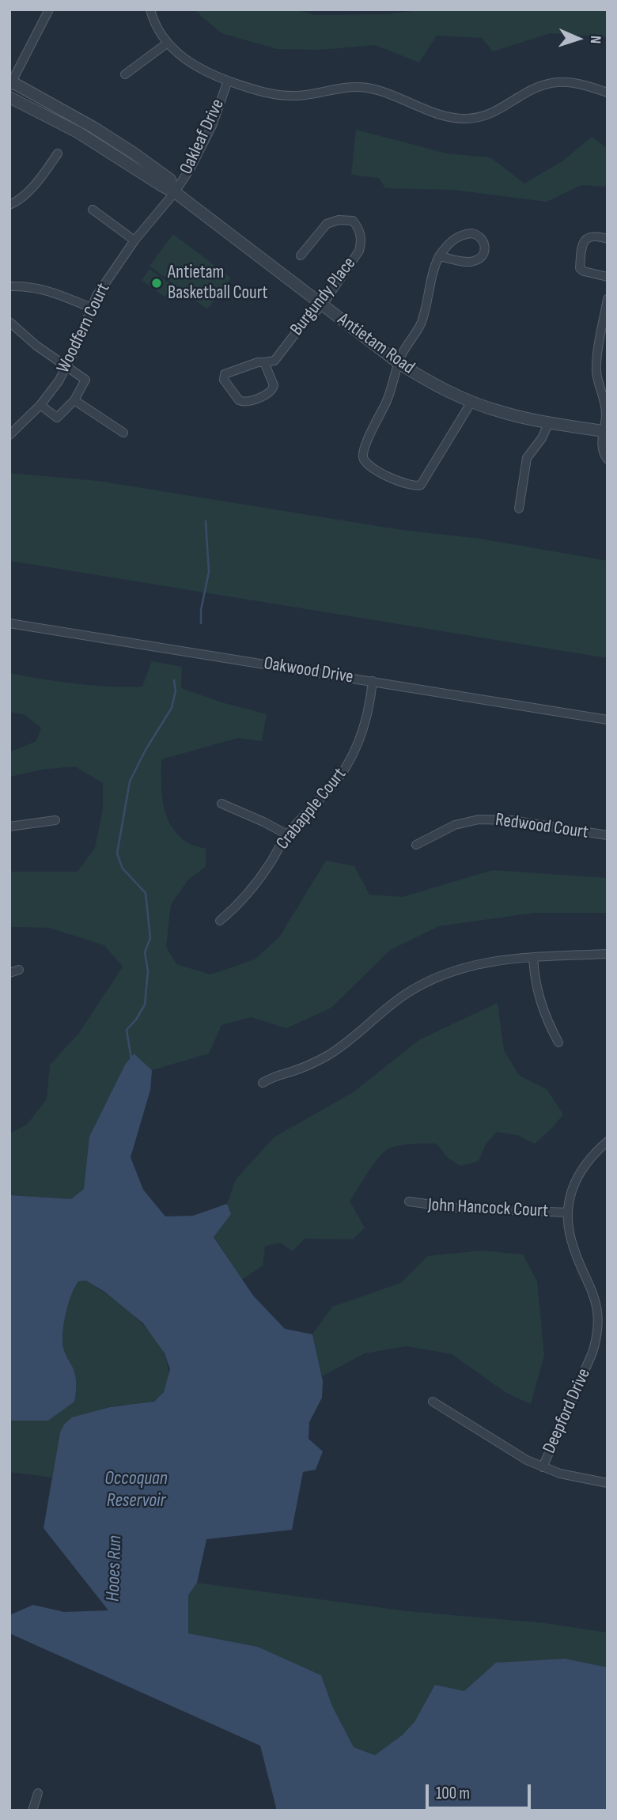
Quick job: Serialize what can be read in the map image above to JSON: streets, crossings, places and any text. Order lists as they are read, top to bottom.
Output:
{
  "streets": {
    "street": [
      "Oakleaf Drive",
      "Burgundy Place",
      "Woodfern Court",
      "Antietam Road",
      "Oakwood Drive",
      "Crabapple Court",
      "Redwood Court",
      "John Hancock Court",
      "Deepford Drive"
    ]
  },
  "crossings": [
    ["Oakleaf Drive", "Woodfern Court"],
    ["Oakleaf Drive", "Antietam Road"],
    ["Burgundy Place", "Antietam Road"],
    ["Woodfern Court", "Antietam Road"],
    ["Oakwood Drive", "Crabapple Court"],
    ["John Hancock Court", "Deepford Drive"]
  ],
  "water": ["Occoquan Reservoir", "Hooes Run"],
  "places": ["Antietam Basketball Court"],
  "scale_bar": "100 m",
  "north": "right"
}
